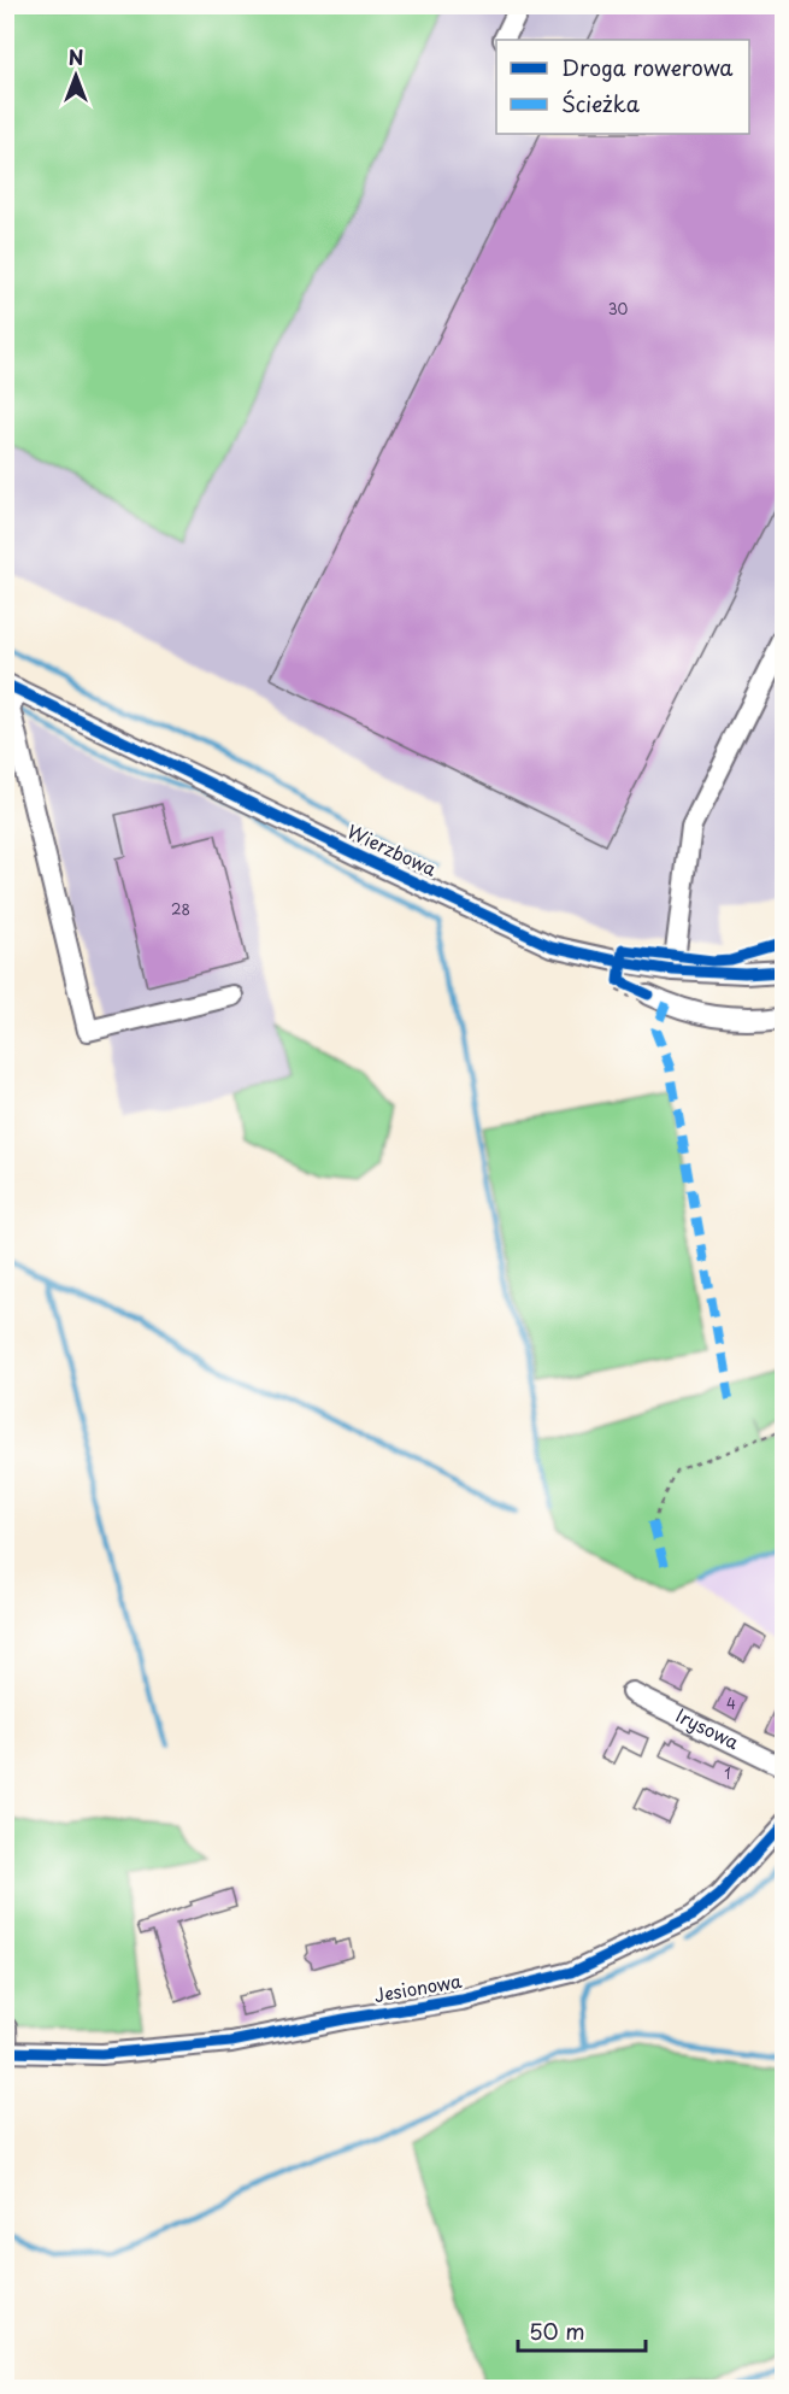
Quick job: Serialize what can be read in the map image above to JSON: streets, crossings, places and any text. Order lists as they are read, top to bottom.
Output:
{
  "streets": {
    "street": ["Wierzbowa", "Irysowa", "Jesionowa"]
  },
  "house_numbers": [
    "30",
    "28",
    "4",
    "1"
  ],
  "legend": ["Droga rowerowa", "Ścieżka"],
  "scale_bar": "50 m",
  "north": "top"
}
